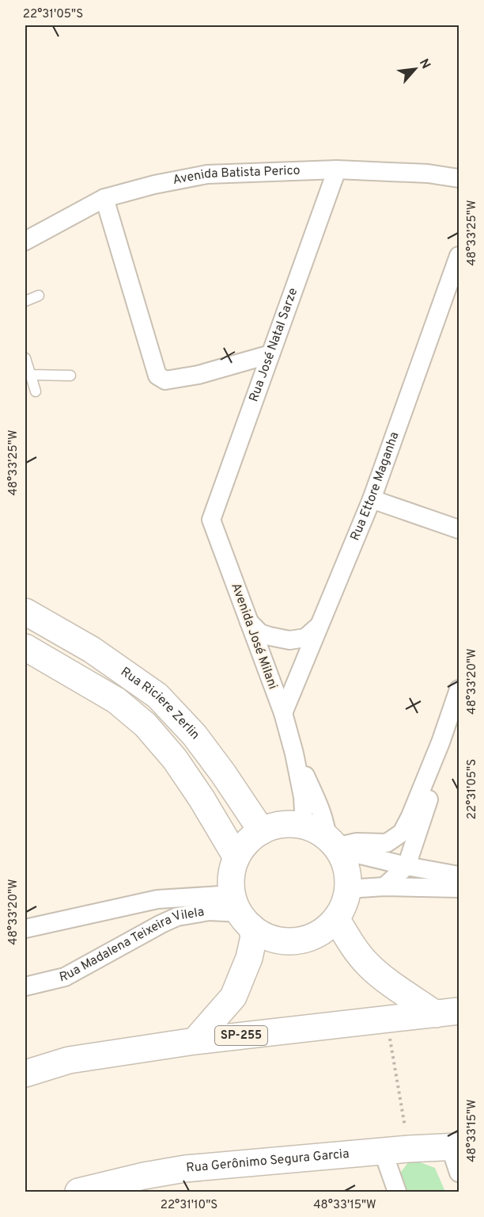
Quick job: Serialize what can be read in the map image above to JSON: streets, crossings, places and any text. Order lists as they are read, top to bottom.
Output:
{
  "streets": {
    "main road": ["Rua Riciere Zerlin", "SP-255", "Rua Gerônimo Segura Garcia"],
    "street": [
      "Avenida Batista Perico",
      "Rua José Natal Sarze",
      "Rua Ettore Maganha",
      "Avenida José Milani",
      "Rua Madalena Teixeira Vilela"
    ]
  },
  "crossings": [
    ["Avenida Batista Perico", "Rua José Natal Sarze"],
    ["Rua José Natal Sarze", "Avenida José Milani"],
    ["Rua Ettore Maganha", "Avenida José Milani"],
    ["Avenida José Milani", "Rua Riciere Zerlin"],
    ["Avenida José Milani", "Rua Madalena Teixeira Vilela"],
    ["Rua Riciere Zerlin", "Rua Madalena Teixeira Vilela"]
  ],
  "north": "top right",
  "coordinates": [
    "22°31'05\"S",
    "48°33'25\"W",
    "48°33'20\"W",
    "48°33'15\"W",
    "22°31'10\"S"
  ]
}
